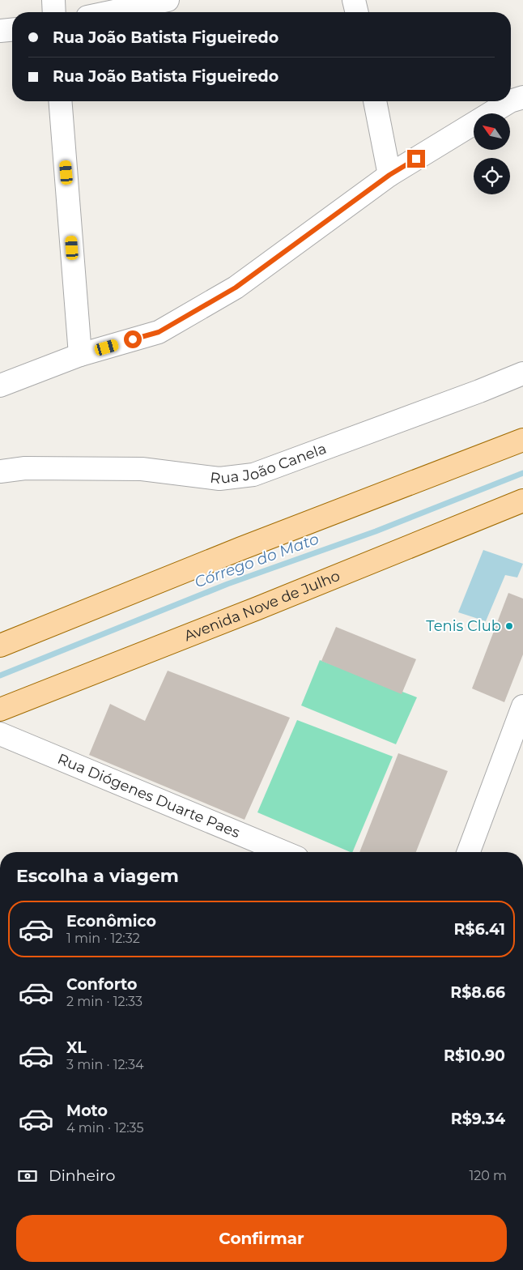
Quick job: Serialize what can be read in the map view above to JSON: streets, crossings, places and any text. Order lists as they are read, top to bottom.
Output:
{
  "streets": {
    "main road": ["Avenida Nove de Julho"],
    "street": ["Rua João Canela", "Rua Diógenes Duarte Paes"]
  },
  "water": ["Córrego do Mato"],
  "places": ["Tenis Club"],
  "north": "top left",
  "page": {
    "banner": ["Rua João Batista Figueiredo", "Rua João Batista Figueiredo"],
    "heading": "Escolha a viagem",
    "list": [
      {
        "name": "Econômico",
        "note": "1 min · 12:32",
        "value": "R$6.41"
      },
      {
        "name": "Conforto",
        "note": "2 min · 12:33",
        "value": "R$8.66"
      },
      {
        "name": "XL",
        "note": "3 min · 12:34",
        "value": "R$10.90"
      },
      {
        "name": "Moto",
        "note": "4 min · 12:35",
        "value": "R$9.34"
      }
    ],
    "pay": ["Dinheiro", "120 m"],
    "buttons": "Confirmar"
  }
}
